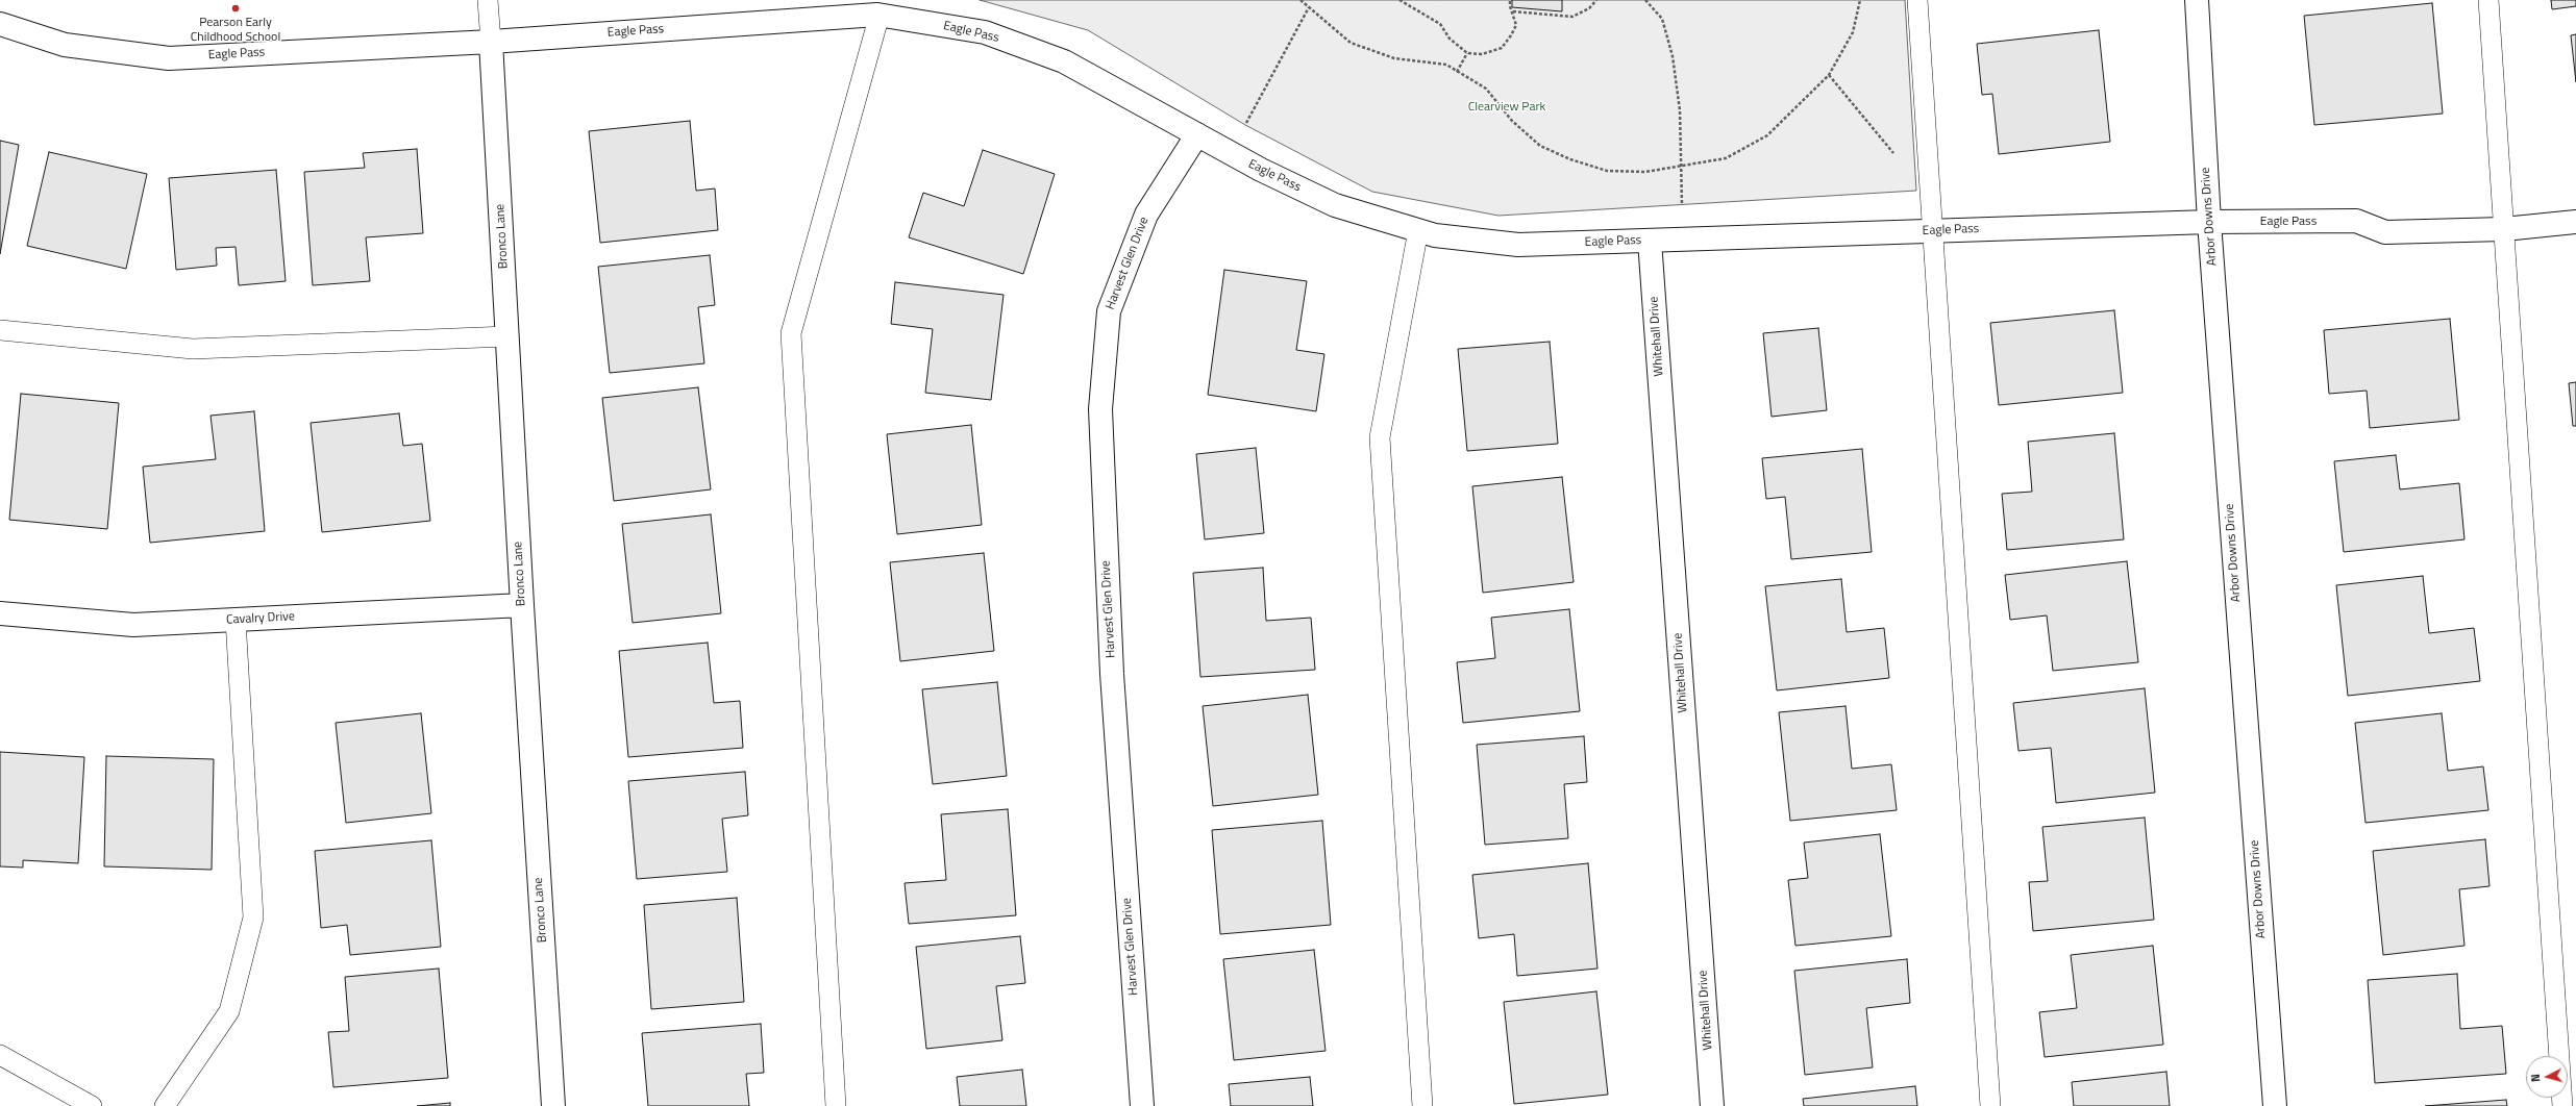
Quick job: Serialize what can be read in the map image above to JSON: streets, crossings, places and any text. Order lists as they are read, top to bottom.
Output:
{
  "streets": {
    "street": [
      "Eagle Pass",
      "Arbor Downs Drive",
      "Bronco Lane",
      "Harvest Glen Drive",
      "Whitehall Drive",
      "Cavalry Drive"
    ]
  },
  "crossings": [
    ["Eagle Pass", "Arbor Downs Drive"],
    ["Eagle Pass", "Bronco Lane"],
    ["Eagle Pass", "Harvest Glen Drive"],
    ["Eagle Pass", "Whitehall Drive"],
    ["Bronco Lane", "Cavalry Drive"]
  ],
  "parks": ["Clearview Park"],
  "places": ["Pearson Early Childhood School"],
  "north": "left"
}
